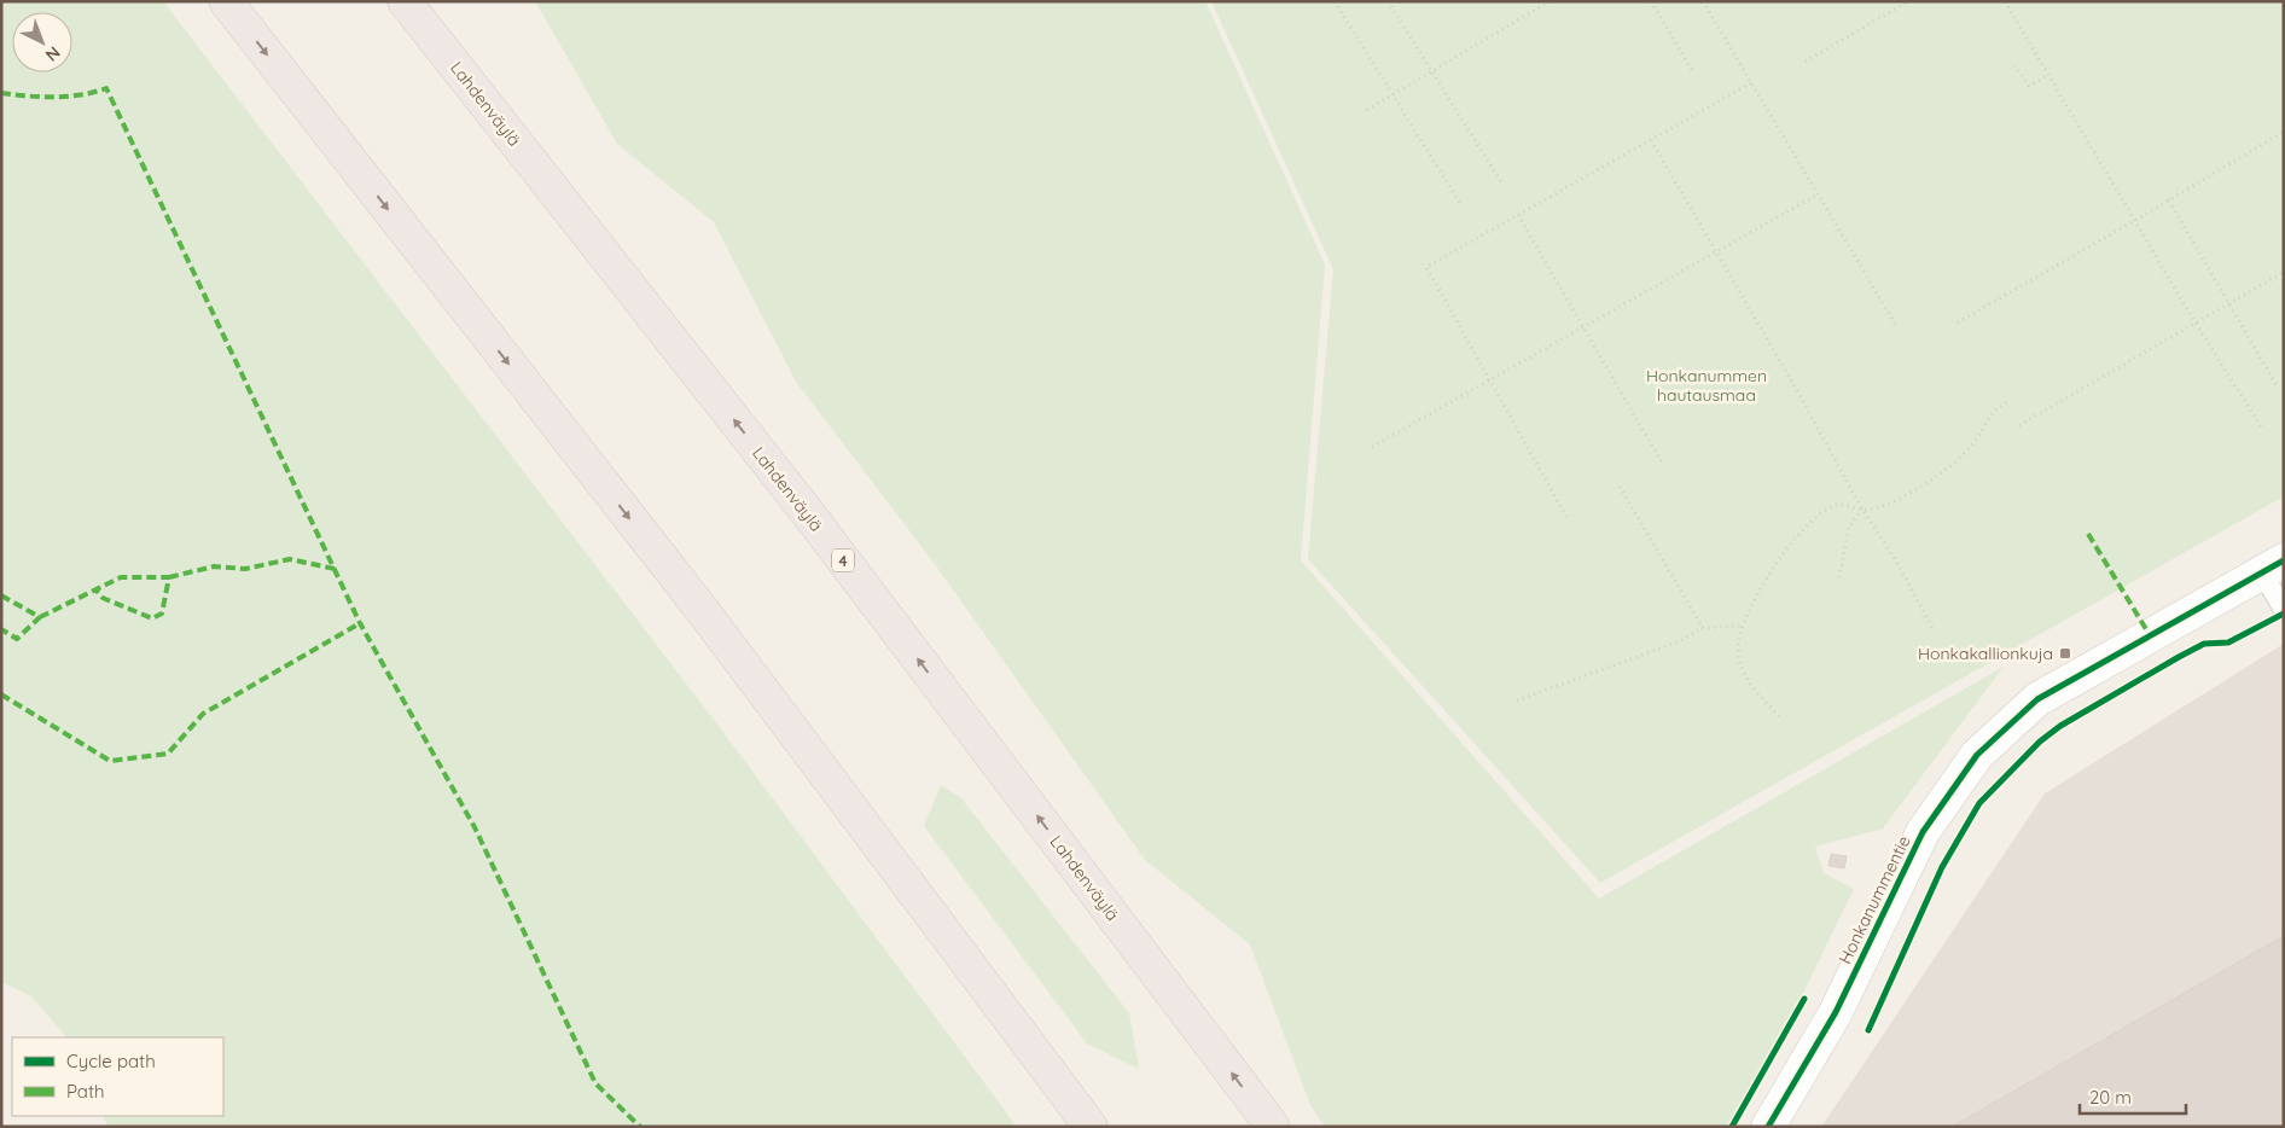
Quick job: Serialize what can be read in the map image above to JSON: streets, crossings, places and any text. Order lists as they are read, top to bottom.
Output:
{
  "streets": {
    "highway": ["Lahdenväylä", "4"],
    "street": ["Honkanummentie"]
  },
  "parks": ["Honkanummen hautausmaa"],
  "places": {
    "transit": ["Honkakallionkuja"]
  },
  "legend": ["Cycle path", "Path"],
  "scale_bar": "20 m",
  "north": "bottom right"
}
